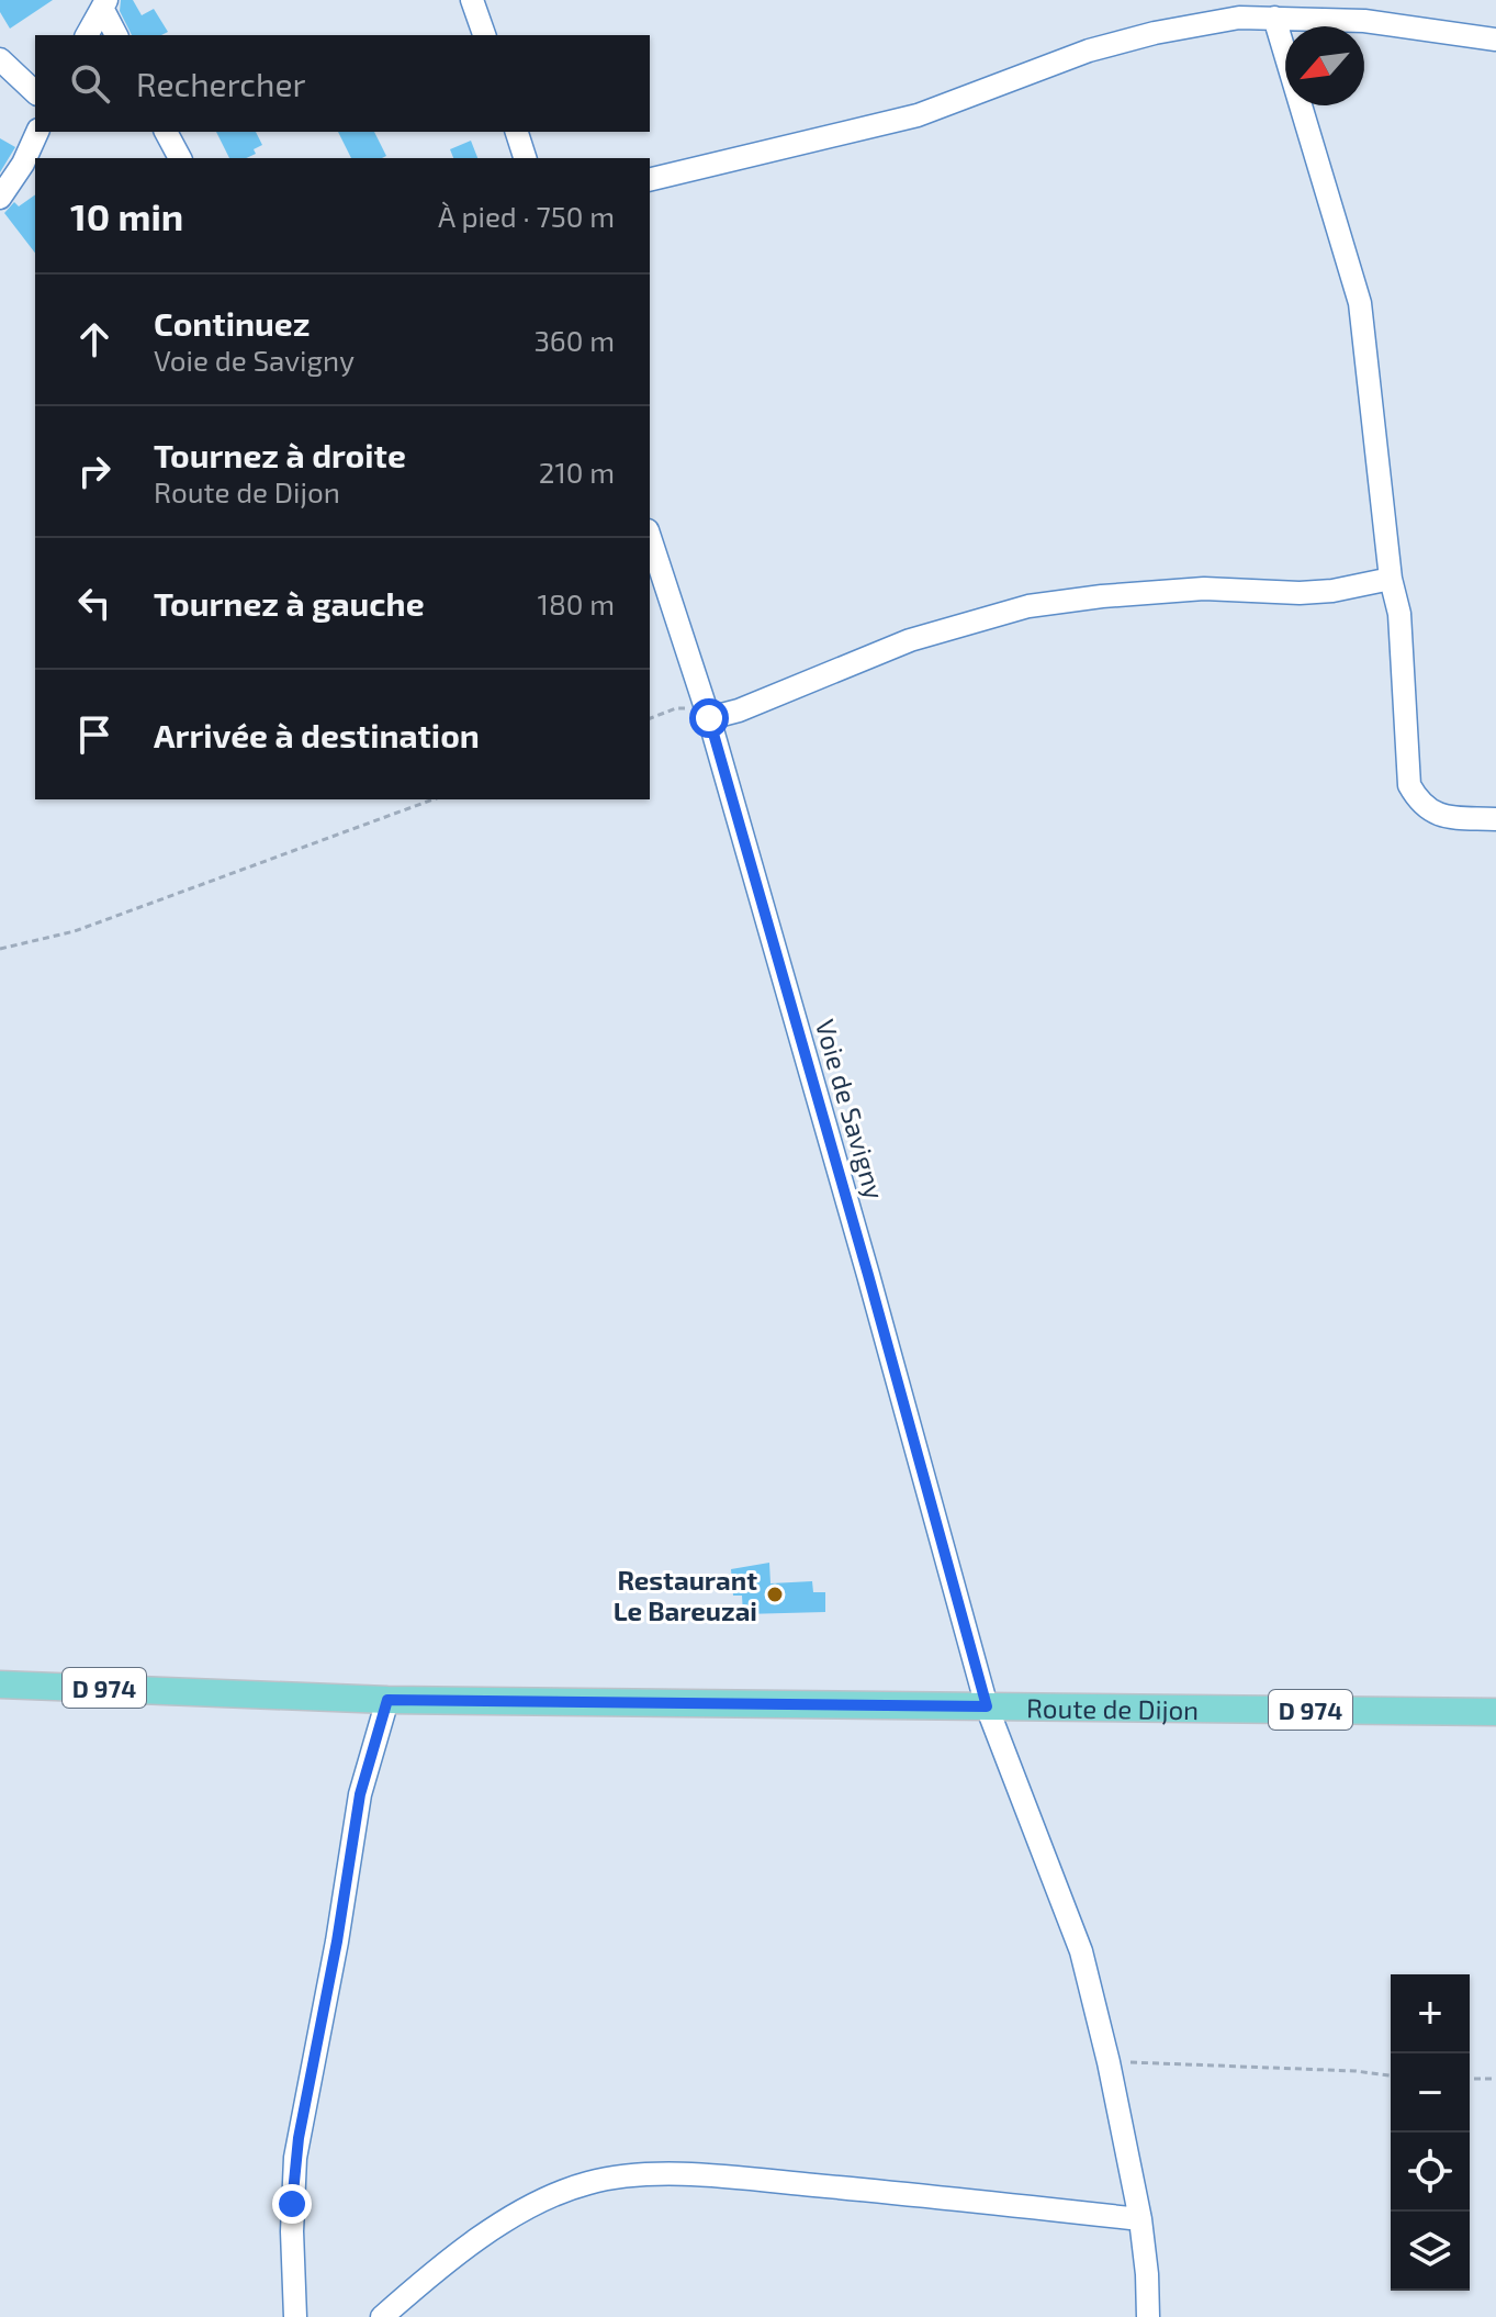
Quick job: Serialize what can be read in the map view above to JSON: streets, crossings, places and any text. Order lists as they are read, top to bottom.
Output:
{
  "streets": {
    "main road": ["D 974", "Route de Dijon"],
    "street": ["Voie de Savigny"]
  },
  "crossings": [
    ["Voie de Savigny", "Route de Dijon"]
  ],
  "places": ["Restaurant Le Bareuzai"],
  "north": "bottom left",
  "page": {
    "search": "Rechercher",
    "heading": ["10 min", "À pied · 750 m"],
    "list": [
      ["Continuez", "Voie de Savigny", "360 m"],
      ["Tournez à droite", "Route de Dijon", "210 m"],
      ["Tournez à gauche", "180 m"],
      "Arrivée à destination"
    ],
    "map_buttons": ["+", "−"]
  }
}
